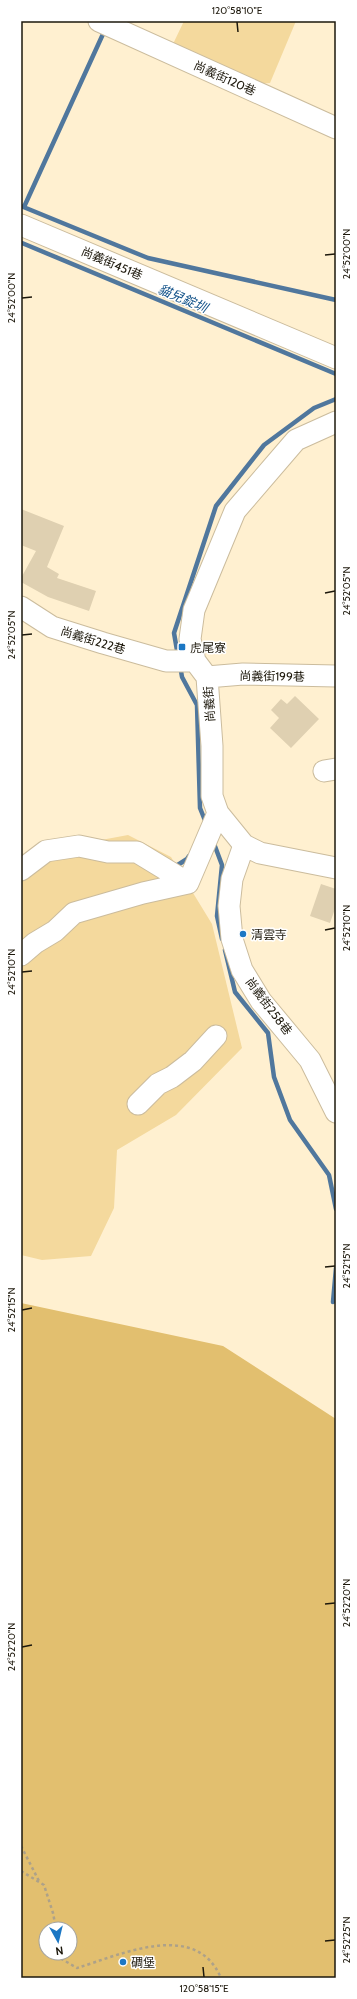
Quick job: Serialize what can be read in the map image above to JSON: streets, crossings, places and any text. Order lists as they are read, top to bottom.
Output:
{
  "streets": {
    "street": [
      "尚義街120巷",
      "尚義街451巷",
      "尚義街222巷",
      "尚義街199巷",
      "尚義街",
      "尚義街258巷"
    ]
  },
  "crossings": [
    ["尚義街222巷", "尚義街199巷"],
    ["尚義街222巷", "尚義街"],
    ["尚義街199巷", "尚義街"],
    ["尚義街", "尚義街258巷"]
  ],
  "water": ["貓兒錠圳"],
  "places": {
    "transit": ["虎尾寮"],
    "other": ["清雲寺", "碉堡"]
  },
  "north": "bottom",
  "coordinates": [
    "120°58'10\"E",
    "24°52'00\"N",
    "24°52'05\"N",
    "24°52'10\"N",
    "24°52'15\"N",
    "24°52'20\"N",
    "24°52'25\"N",
    "120°58'15\"E"
  ]
}
